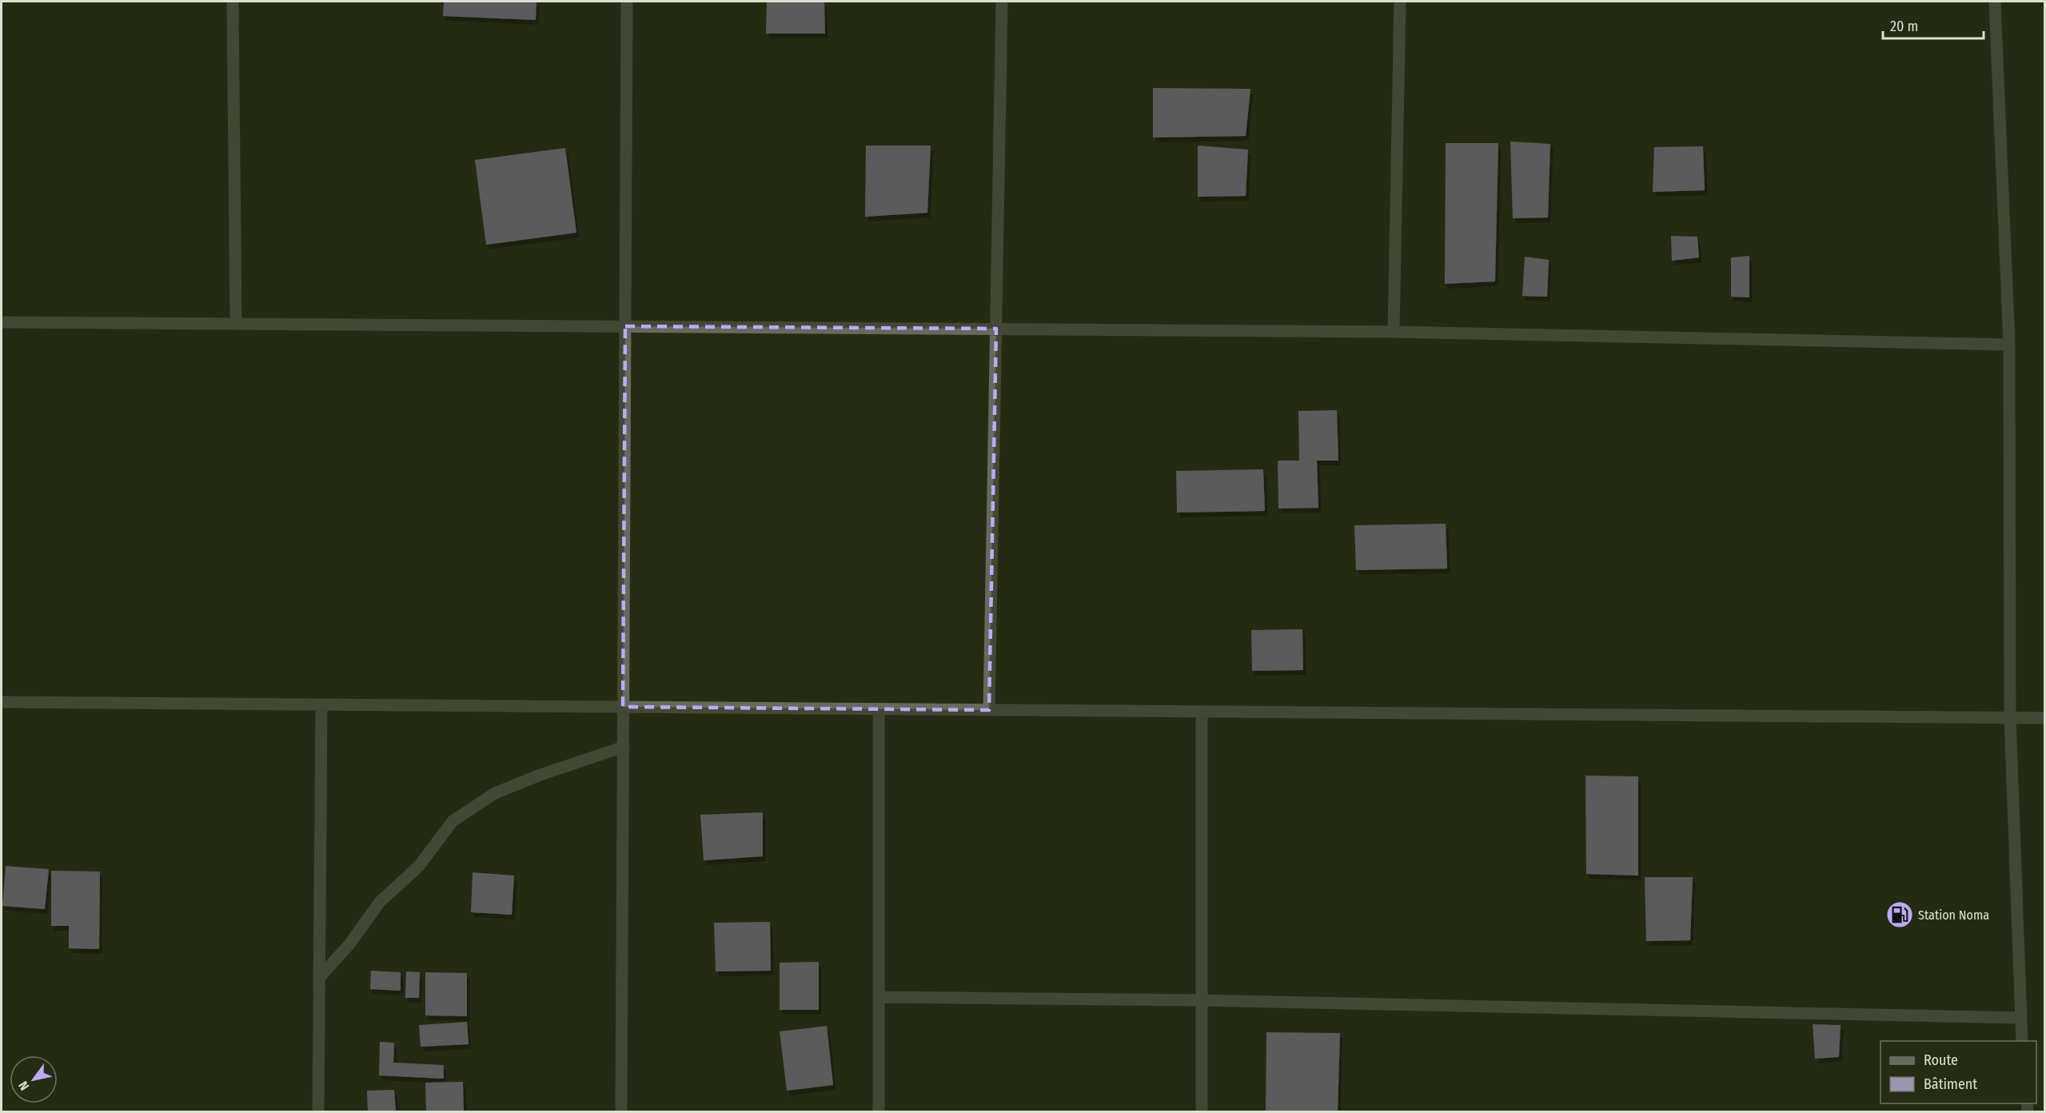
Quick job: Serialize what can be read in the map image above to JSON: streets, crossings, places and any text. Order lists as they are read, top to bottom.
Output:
{
  "places": {
    "fuel station": ["Station Noma"]
  },
  "legend": ["Route", "Bâtiment"],
  "scale_bar": "20 m",
  "north": "bottom left"
}
